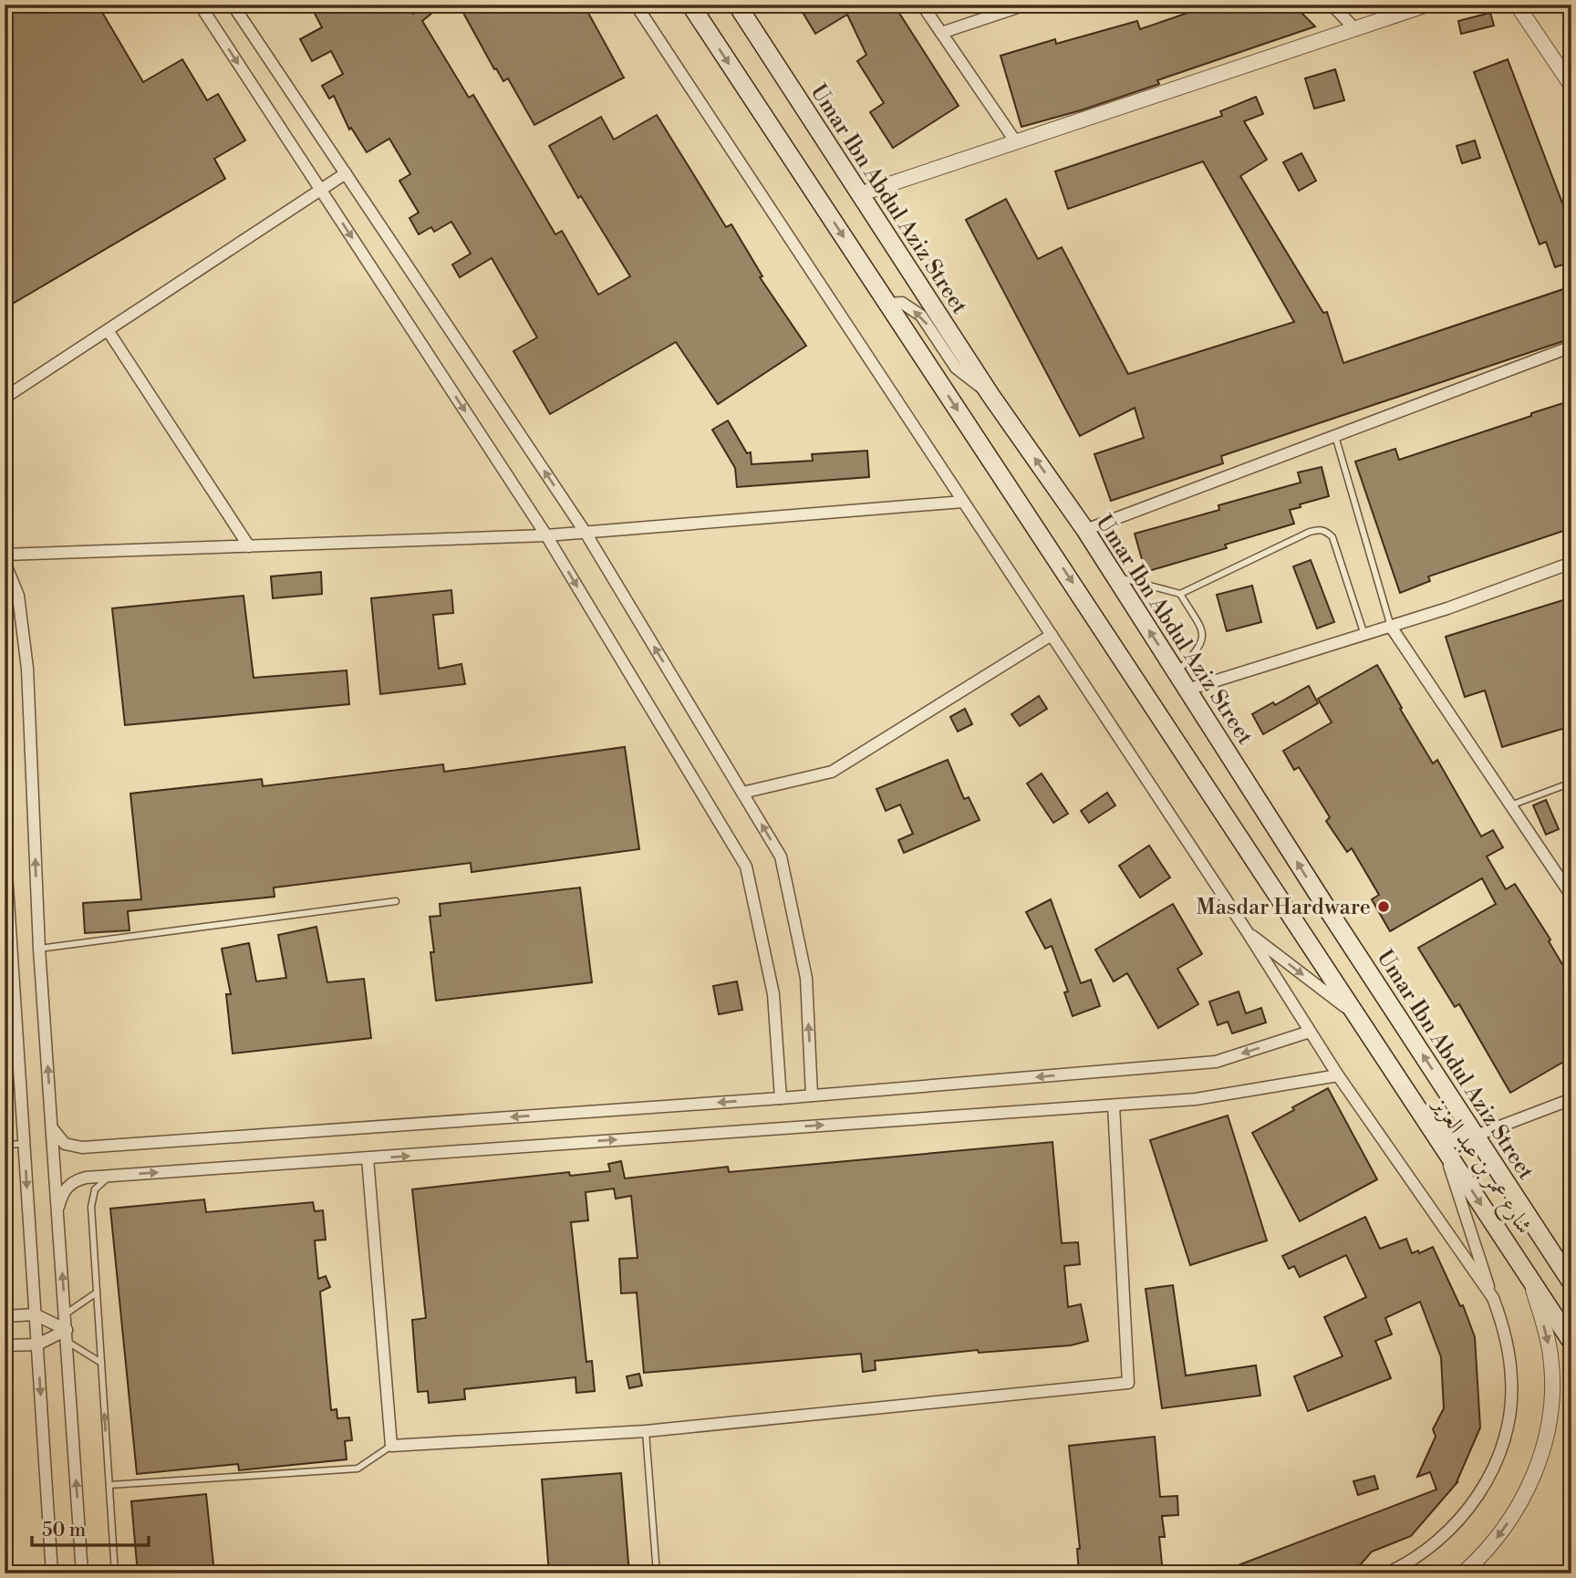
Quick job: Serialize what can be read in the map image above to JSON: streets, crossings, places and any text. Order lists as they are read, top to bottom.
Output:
{
  "streets": {
    "main road": ["Umar Ibn Abdul Aziz Street", "شارع عمر بن عبد العزيز"]
  },
  "one_way": ["شارع عمر بن عبد العزيز"],
  "places": ["Masdar Hardware"],
  "scale_bar": "50 m"
}
